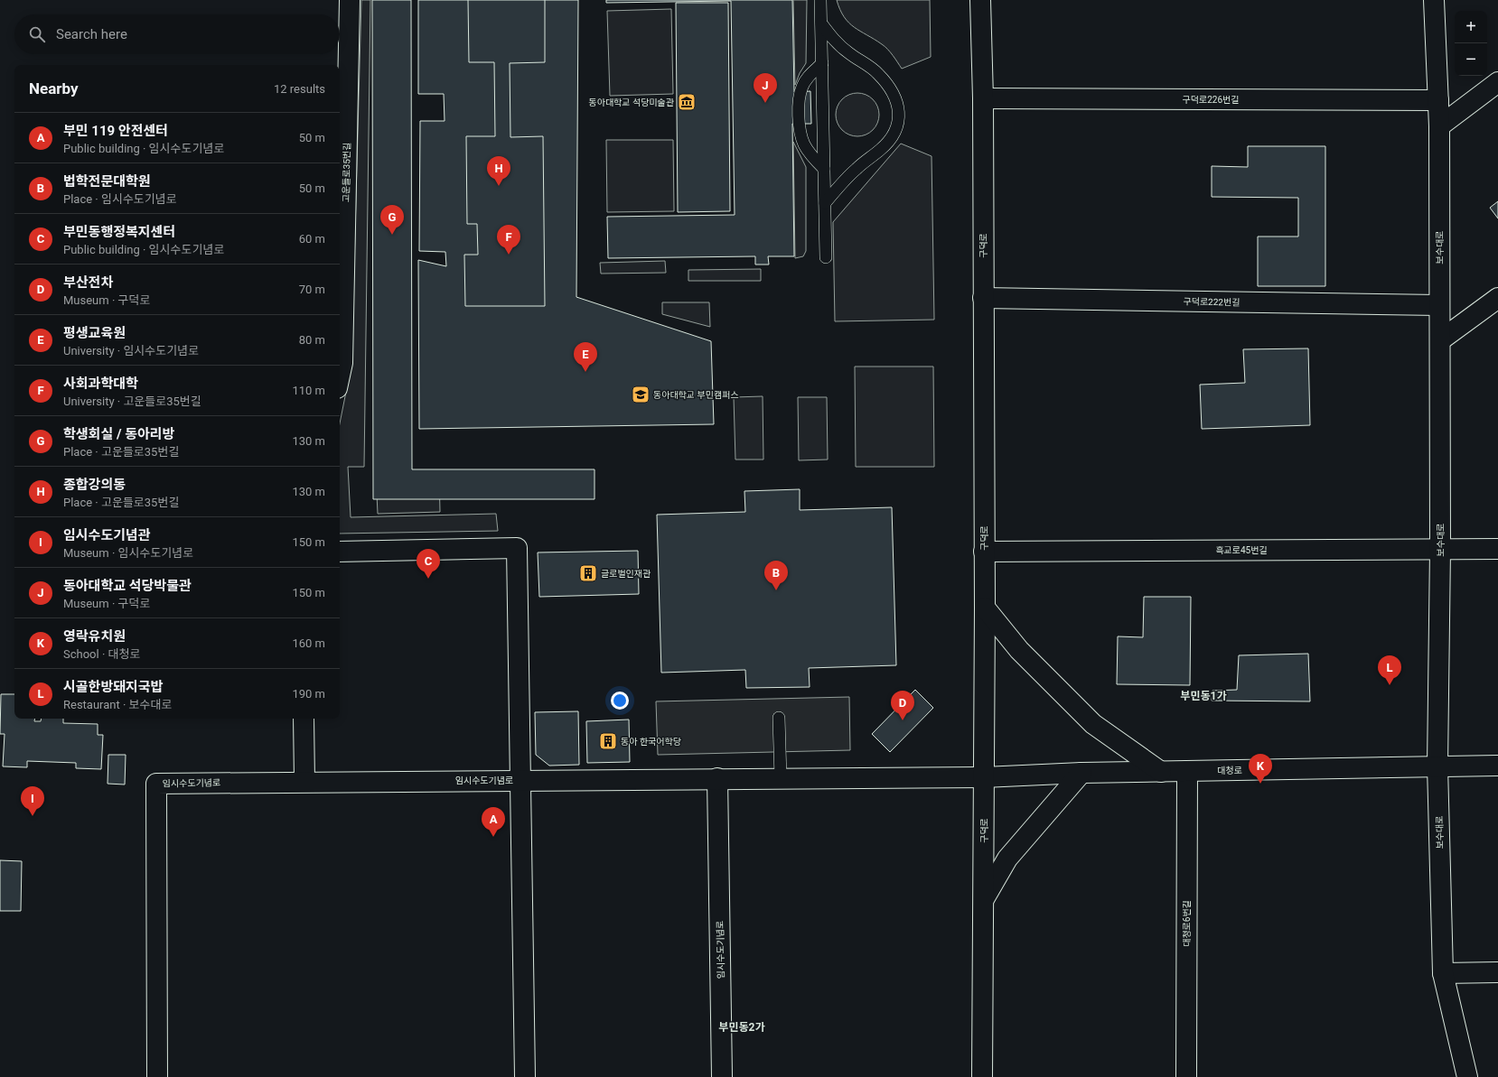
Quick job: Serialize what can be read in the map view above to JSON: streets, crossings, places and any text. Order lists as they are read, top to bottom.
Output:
{
  "streets": {
    "street": [
      "구덕로226번길",
      "고운들로35번길",
      "구덕로",
      "보수대로",
      "구덕로222번길",
      "흑교로45번길",
      "대청로",
      "임시수도기념로",
      "대청로6번길"
    ]
  },
  "crossings": [
    ["구덕로226번길", "구덕로"],
    ["구덕로226번길", "보수대로"],
    ["구덕로", "구덕로222번길"],
    ["구덕로", "흑교로45번길"],
    ["구덕로", "대청로"],
    ["보수대로", "구덕로222번길"],
    ["보수대로", "흑교로45번길"],
    ["보수대로", "대청로"],
    ["대청로", "임시수도기념로"],
    ["대청로", "대청로6번길"]
  ],
  "districts": ["부민동1가", "부민동2가"],
  "places": {
    "museum": ["동아대학교 석당미술관"],
    "school or university": ["동아대학교 부민캠퍼스"],
    "building": ["글로벌인재관", "동아 한국어학당"]
  },
  "page": {
    "map_buttons": ["+", "−"],
    "search": "Search here",
    "heading": ["Nearby", "12 results"],
    "pins": [
      "J",
      "H",
      "G",
      "F",
      "E",
      "C",
      "B",
      "L",
      "D",
      "K",
      "I",
      "A"
    ],
    "list": [
      {
        "mark": "A",
        "name": "부민 119 안전센터",
        "note": "Public building · 임시수도기념로",
        "value": "50 m"
      },
      {
        "mark": "B",
        "name": "법학전문대학원",
        "note": "Place · 임시수도기념로",
        "value": "50 m"
      },
      {
        "mark": "C",
        "name": "부민동행정복지센터",
        "note": "Public building · 임시수도기념로",
        "value": "60 m"
      },
      {
        "mark": "D",
        "name": "부산전차",
        "note": "Museum · 구덕로",
        "value": "70 m"
      },
      {
        "mark": "E",
        "name": "평생교육원",
        "note": "University · 임시수도기념로",
        "value": "80 m"
      },
      {
        "mark": "F",
        "name": "사회과학대학",
        "note": "University · 고운들로35번길",
        "value": "110 m"
      },
      {
        "mark": "G",
        "name": "학생회실 / 동아리방",
        "note": "Place · 고운들로35번길",
        "value": "130 m"
      },
      {
        "mark": "H",
        "name": "종합강의동",
        "note": "Place · 고운들로35번길",
        "value": "130 m"
      },
      {
        "mark": "I",
        "name": "임시수도기념관",
        "note": "Museum · 임시수도기념로",
        "value": "150 m"
      },
      {
        "mark": "J",
        "name": "동아대학교 석당박물관",
        "note": "Museum · 구덕로",
        "value": "150 m"
      },
      {
        "mark": "K",
        "name": "영락유치원",
        "note": "School · 대청로",
        "value": "160 m"
      },
      {
        "mark": "L",
        "name": "시골한방돼지국밥",
        "note": "Restaurant · 보수대로",
        "value": "190 m"
      }
    ]
  }
}
